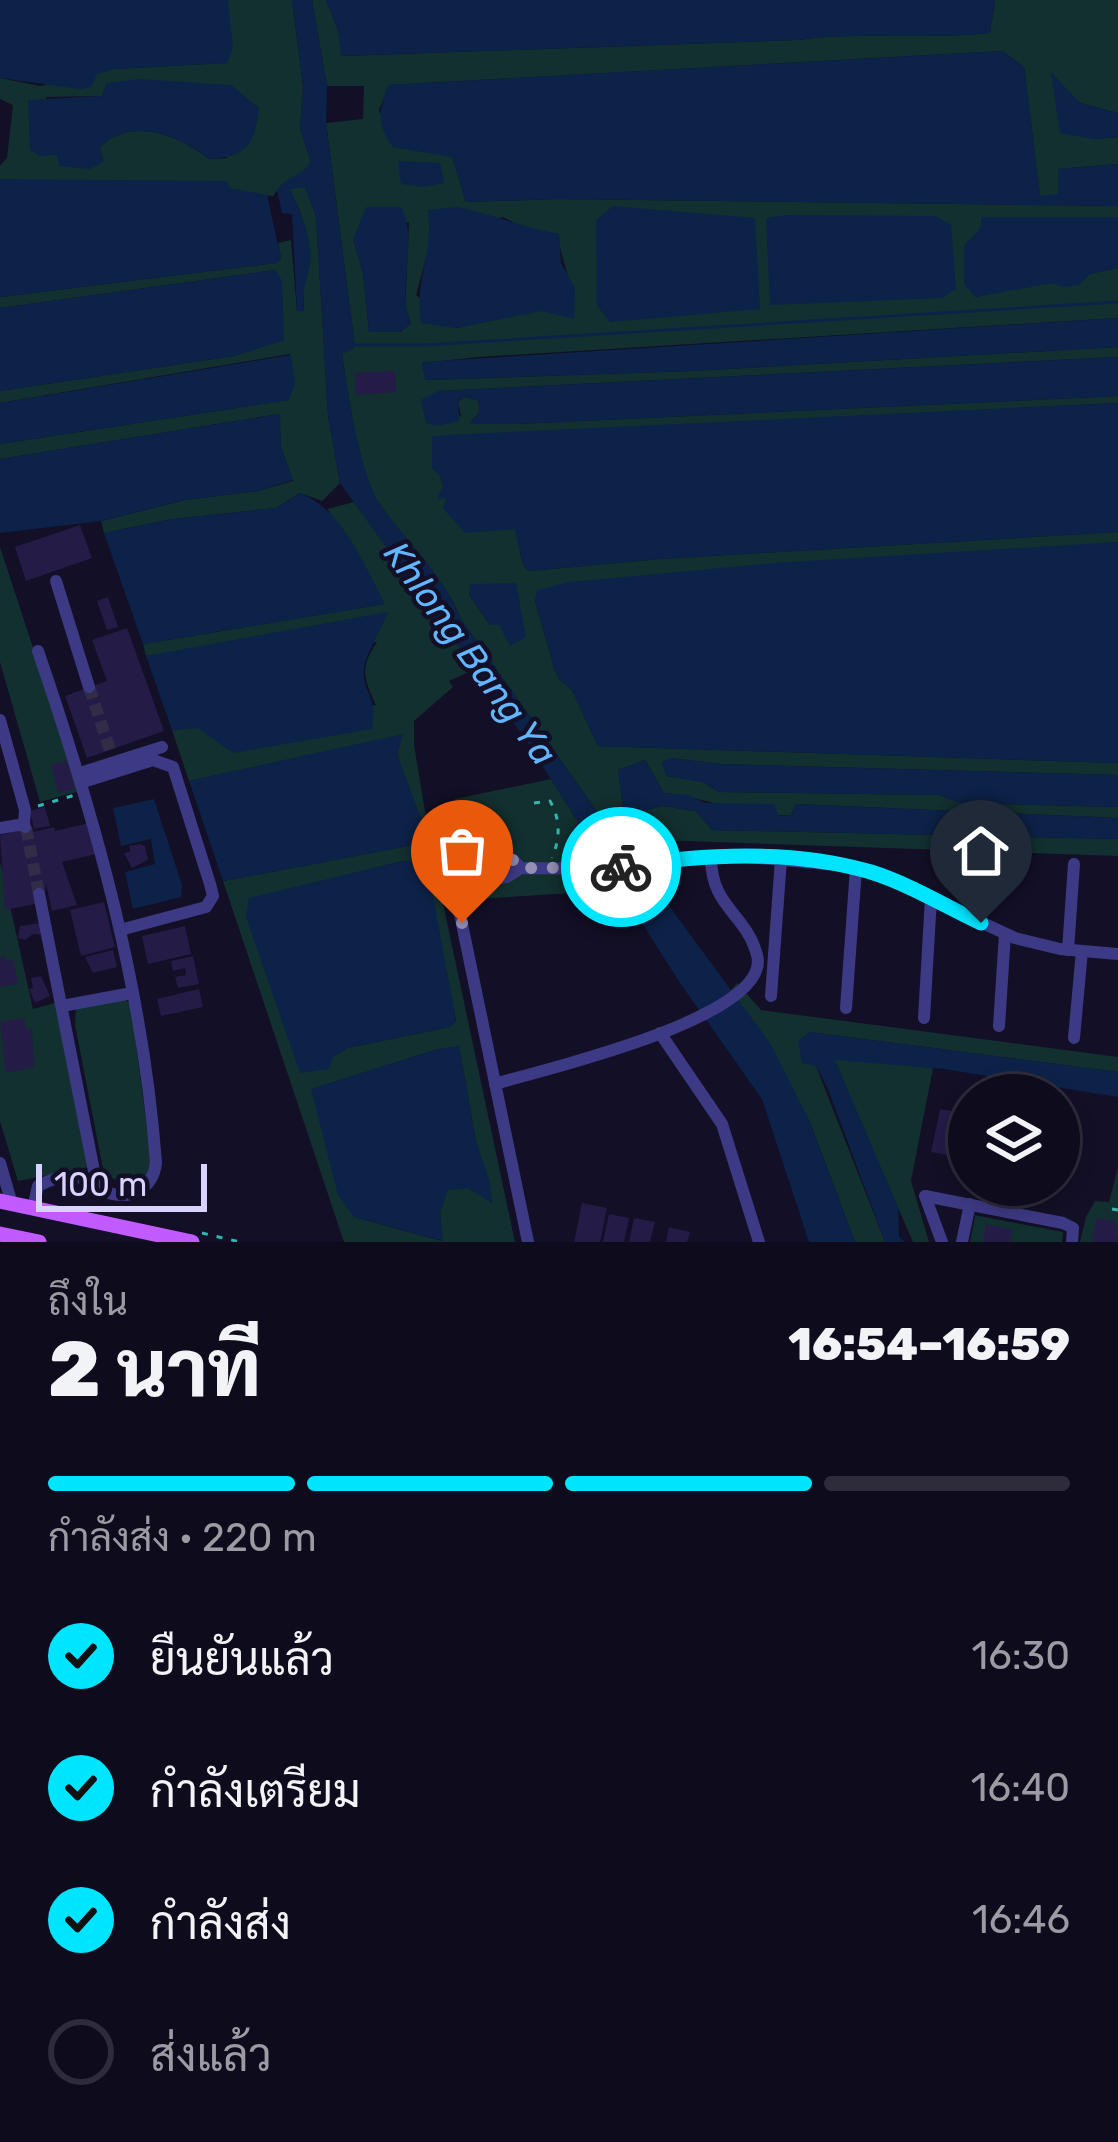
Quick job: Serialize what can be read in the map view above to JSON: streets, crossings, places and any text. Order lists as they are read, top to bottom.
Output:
{
  "water": ["Khlong Bang Ya"],
  "scale_bar": "100 m",
  "page": {
    "scale": "100 m",
    "heading": ["2 นาที", "ถึงใน", "16:54–16:59"],
    "bar": "กำลังส่ง · 220 m",
    "list": [
      ["ยืนยันแล้ว", "16:30"],
      ["กำลังเตรียม", "16:40"],
      ["กำลังส่ง", "16:46"],
      "ส่งแล้ว"
    ]
  }
}
